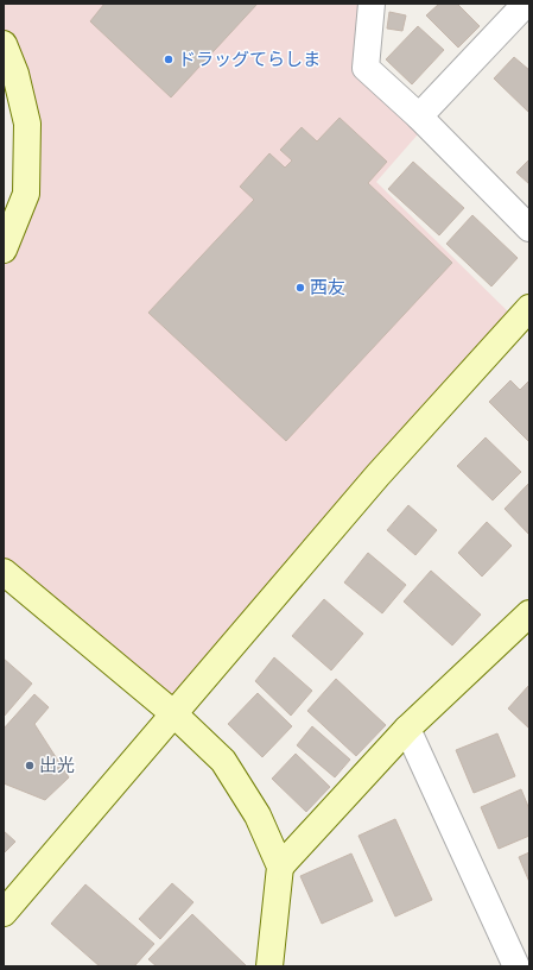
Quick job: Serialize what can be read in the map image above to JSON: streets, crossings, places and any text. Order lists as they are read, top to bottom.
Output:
{
  "places": ["ドラッグてらしま", "西友", "出光"]
}
